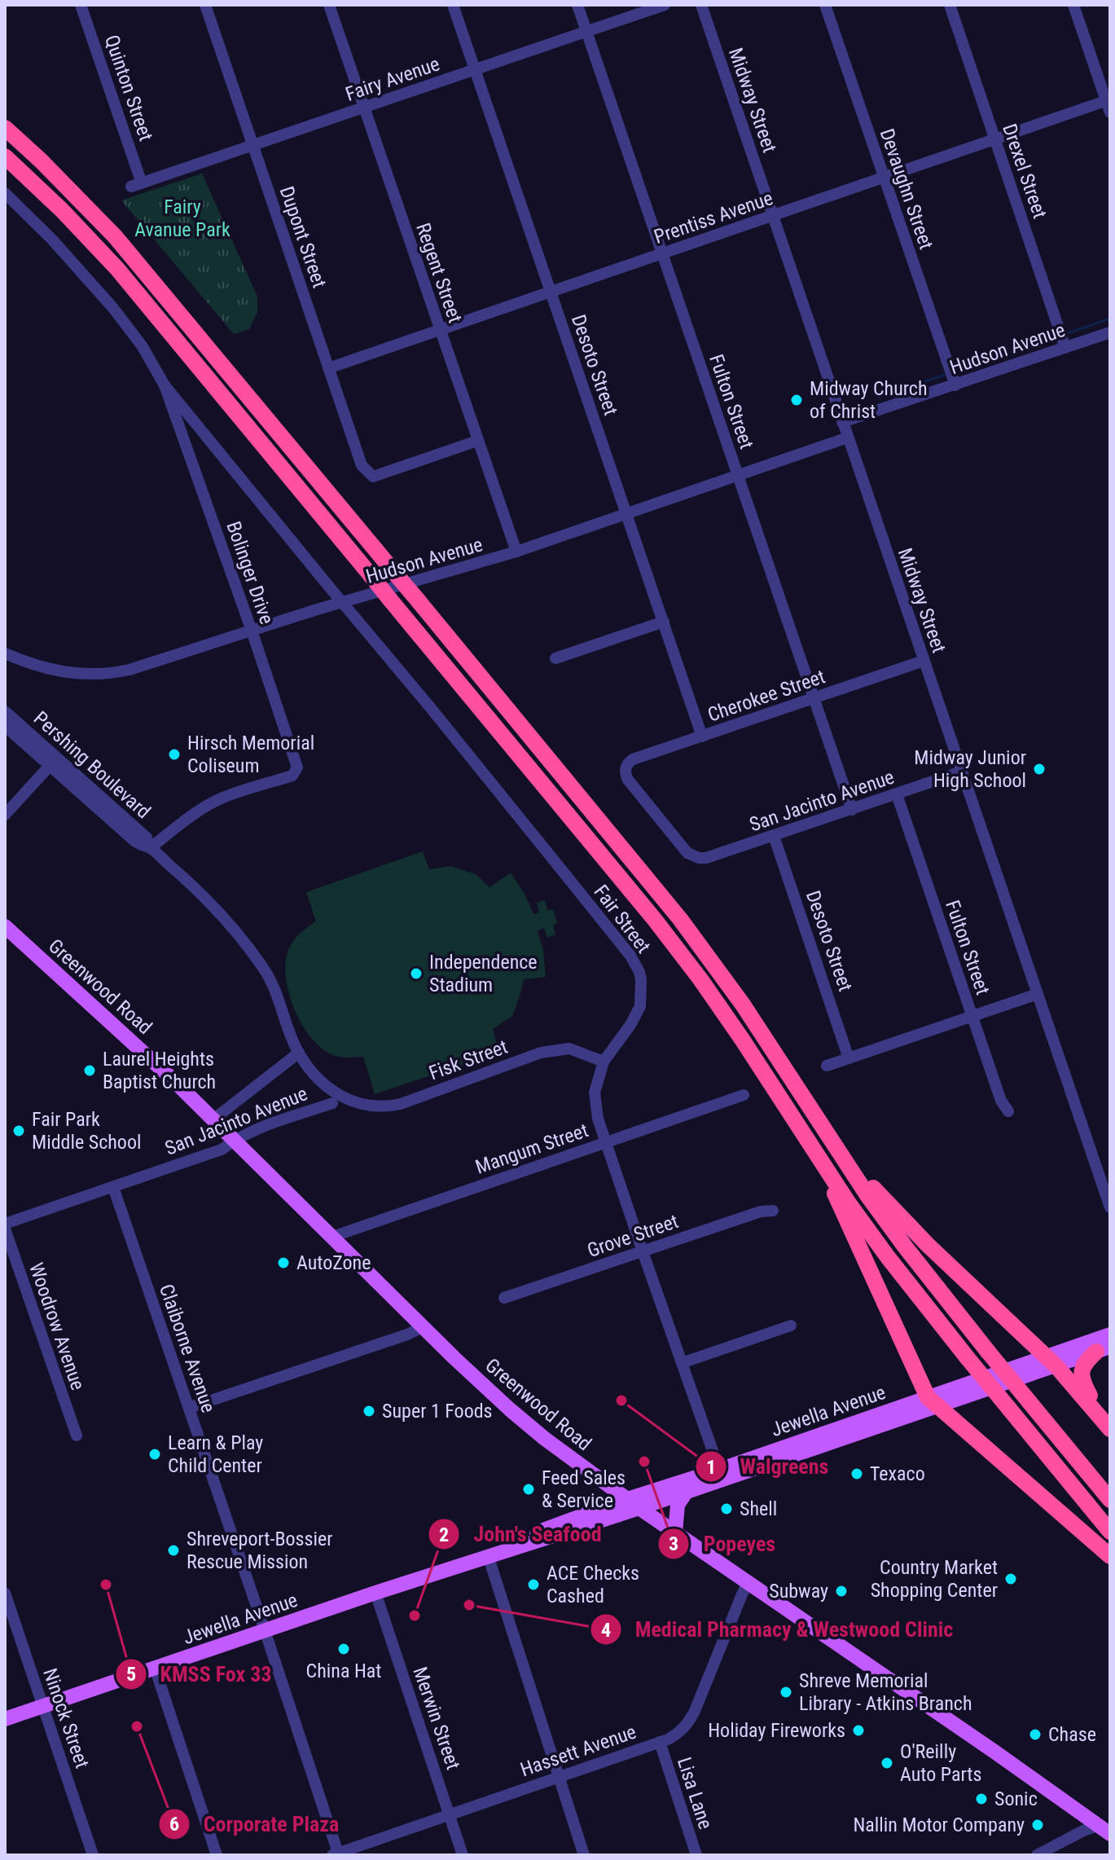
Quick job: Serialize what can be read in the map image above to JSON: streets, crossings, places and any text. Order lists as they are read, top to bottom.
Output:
{
  "streets": {
    "main road": ["Greenwood Road", "Jewella Avenue"],
    "street": [
      "Fairy Avenue",
      "Quinton Street",
      "Midway Street",
      "Drexel Street",
      "Devaughn Street",
      "Prentiss Avenue",
      "Dupont Street",
      "Regent Street",
      "Hudson Avenue",
      "Desoto Street",
      "Fulton Street",
      "Bolinger Drive",
      "Cherokee Street",
      "Pershing Boulevard",
      "San Jacinto Avenue",
      "Fair Street",
      "Fisk Street",
      "Mangum Street",
      "Grove Street",
      "Woodrow Avenue",
      "Claiborne Avenue",
      "Ninock Street",
      "Merwin Street",
      "Hassett Avenue",
      "Lisa Lane"
    ]
  },
  "crossings": [
    ["Fairy Avenue", "Quinton Street"],
    ["Fairy Avenue", "Dupont Street"],
    ["Fairy Avenue", "Regent Street"],
    ["Fairy Avenue", "Desoto Street"],
    ["Fairy Avenue", "Fulton Street"],
    ["Midway Street", "Prentiss Avenue"],
    ["Midway Street", "Hudson Avenue"],
    ["Midway Street", "Cherokee Street"],
    ["Midway Street", "San Jacinto Avenue"],
    ["Drexel Street", "Prentiss Avenue"],
    ["Drexel Street", "Hudson Avenue"],
    ["Devaughn Street", "Prentiss Avenue"],
    ["Devaughn Street", "Hudson Avenue"],
    ["Prentiss Avenue", "Dupont Street"],
    ["Prentiss Avenue", "Regent Street"],
    ["Prentiss Avenue", "Desoto Street"],
    ["Prentiss Avenue", "Fulton Street"],
    ["Dupont Street", "Regent Street"],
    ["Regent Street", "Hudson Avenue"],
    ["Hudson Avenue", "Desoto Street"],
    ["Hudson Avenue", "Fulton Street"],
    ["Hudson Avenue", "Bolinger Drive"],
    ["Desoto Street", "Cherokee Street"],
    ["Desoto Street", "San Jacinto Avenue"],
    ["Fulton Street", "Cherokee Street"],
    ["Fulton Street", "San Jacinto Avenue"],
    ["Bolinger Drive", "Pershing Boulevard"],
    ["Bolinger Drive", "Fair Street"],
    ["Cherokee Street", "San Jacinto Avenue"],
    ["Pershing Boulevard", "Fisk Street"],
    ["San Jacinto Avenue", "Greenwood Road"],
    ["San Jacinto Avenue", "Claiborne Avenue"],
    ["Fair Street", "Fisk Street"],
    ["Fair Street", "Mangum Street"],
    ["Fair Street", "Grove Street"],
    ["Fair Street", "Jewella Avenue"],
    ["Greenwood Road", "Mangum Street"],
    ["Greenwood Road", "Jewella Avenue"],
    ["Greenwood Road", "Hassett Avenue"],
    ["Claiborne Avenue", "Jewella Avenue"],
    ["Claiborne Avenue", "Hassett Avenue"],
    ["Jewella Avenue", "Ninock Street"],
    ["Jewella Avenue", "Merwin Street"],
    ["Merwin Street", "Hassett Avenue"],
    ["Hassett Avenue", "Lisa Lane"]
  ],
  "parks": ["Fairy Avanue Park"],
  "places": [
    "Midway Church of Christ",
    "Hirsch Memorial Coliseum",
    "Midway Junior High School",
    "Independence Stadium",
    "Laurel Heights Baptist Church",
    "Fair Park Middle School",
    "AutoZone",
    "Walgreens",
    "Super 1 Foods",
    "Learn & Play Child Center",
    "Popeyes",
    "Texaco",
    "Feed Sales & Service",
    "Shell",
    "Shreveport-Bossier Rescue Mission",
    "Country Market Shopping Center",
    "KMSS Fox 33",
    "ACE Checks Cashed",
    "Subway",
    "Medical Pharmacy & Westwood Clinic",
    "John's Seafood",
    "China Hat",
    "Shreve Memorial Library - Atkins Branch",
    "Corporate Plaza",
    "Holiday Fireworks",
    "Chase",
    "O'Reilly Auto Parts",
    "Sonic",
    "Nallin Motor Company"
  ]
}
